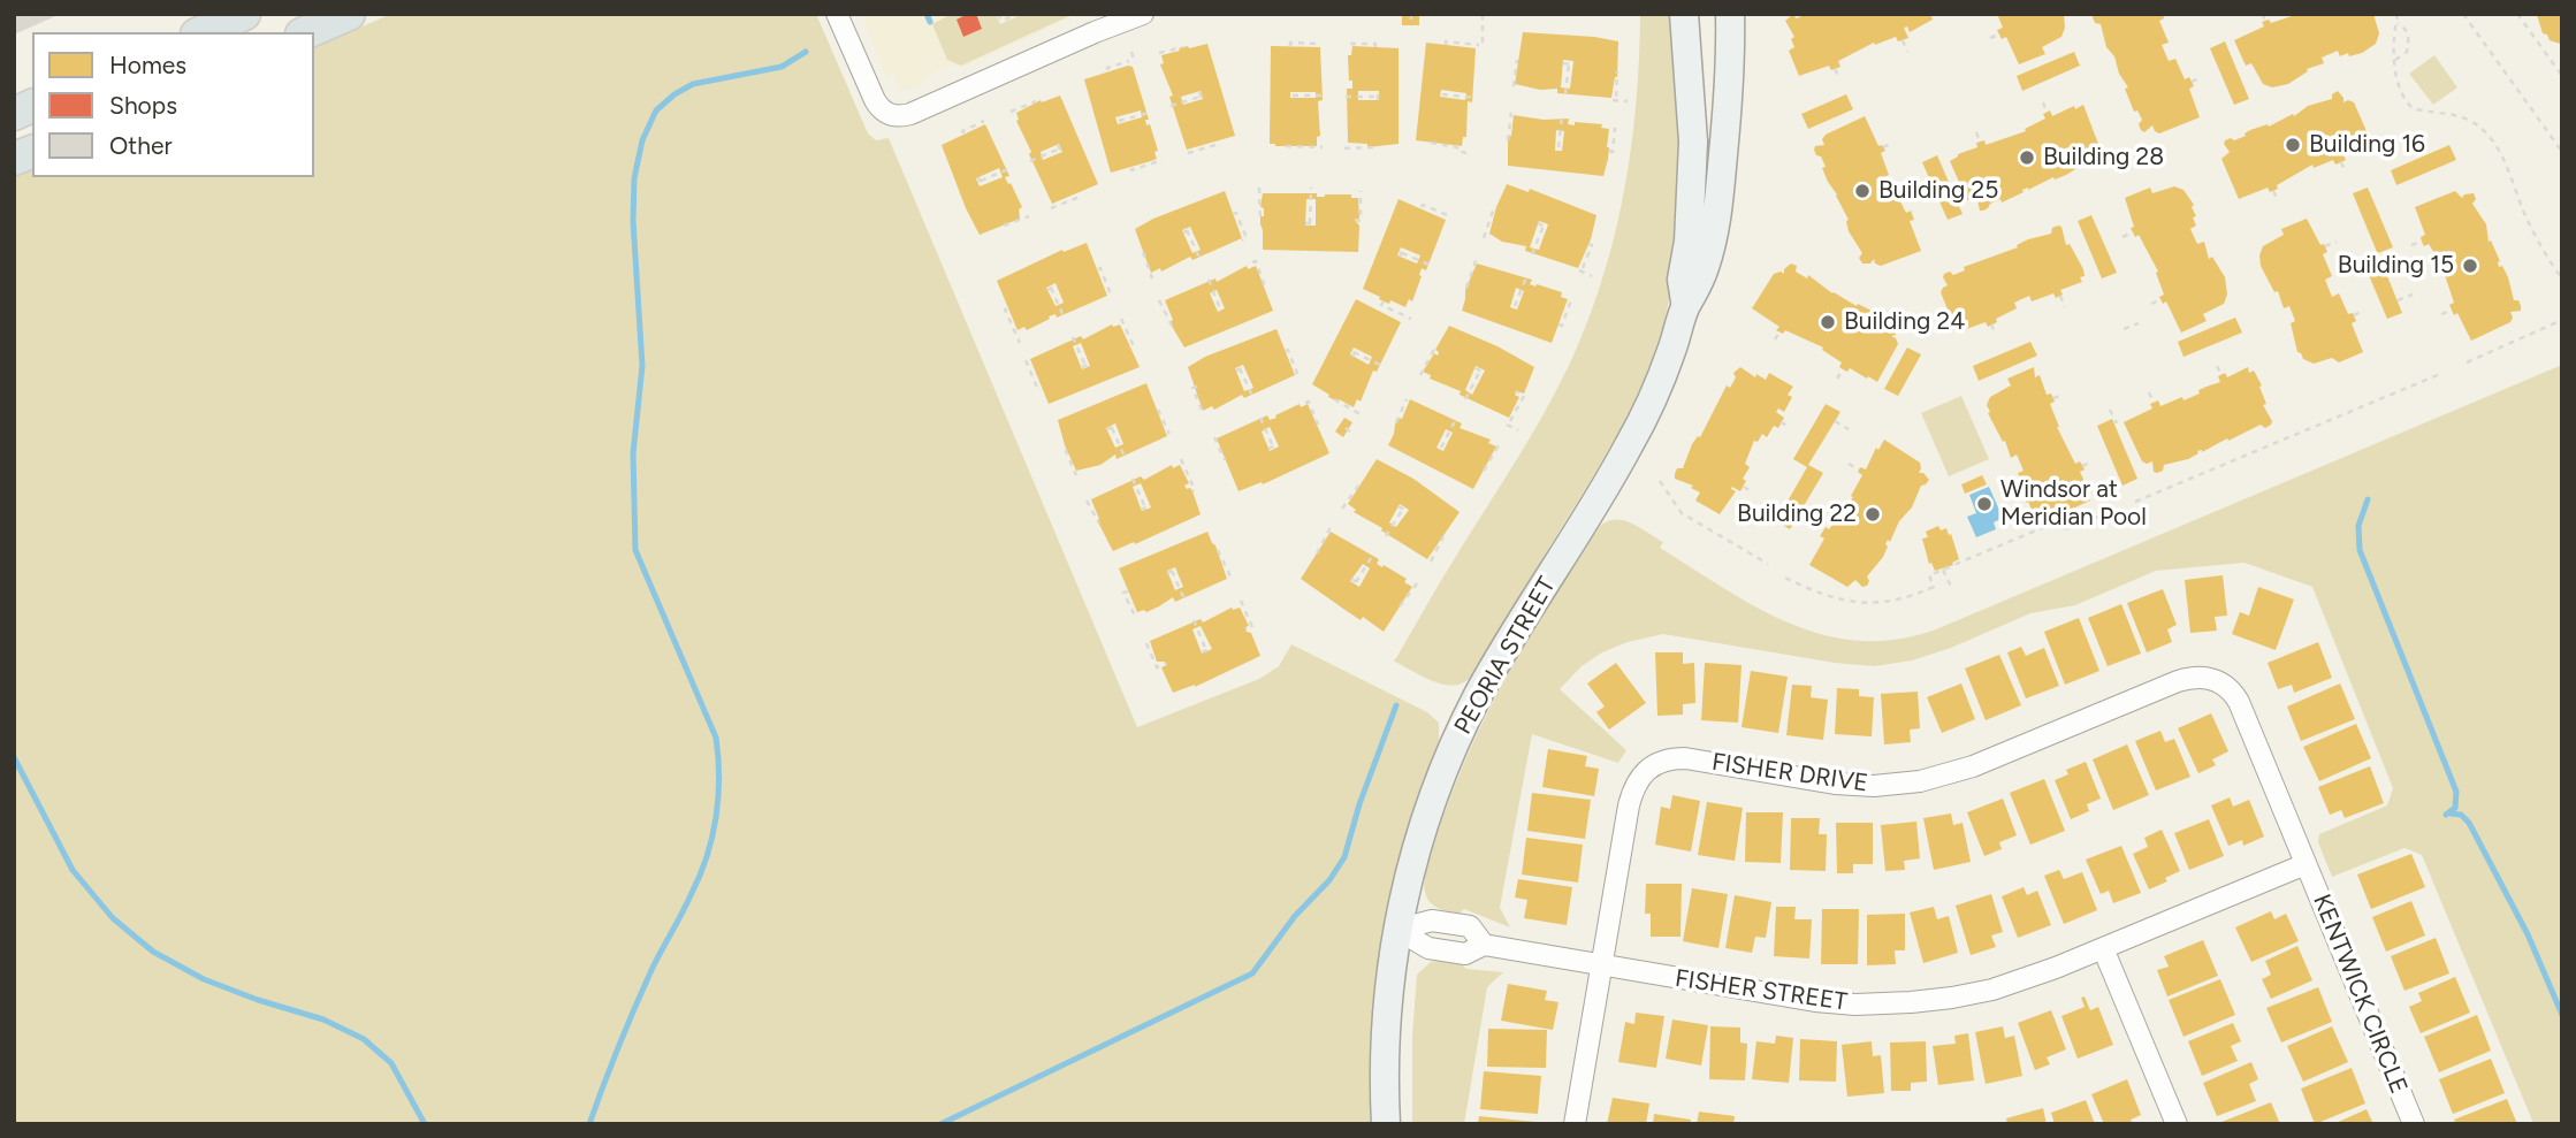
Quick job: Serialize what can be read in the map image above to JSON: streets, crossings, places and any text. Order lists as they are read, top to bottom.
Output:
{
  "streets": {
    "main road": ["PEORIA STREET"],
    "street": ["FISHER DRIVE", "FISHER STREET", "KENTWICK CIRCLE"]
  },
  "crossings": [
    ["PEORIA STREET", "FISHER STREET"],
    ["FISHER DRIVE", "FISHER STREET"],
    ["FISHER DRIVE", "KENTWICK CIRCLE"],
    ["FISHER STREET", "KENTWICK CIRCLE"]
  ],
  "places": [
    "Building 16",
    "Building 28",
    "Building 25",
    "Building 15",
    "Building 24",
    "Windsor at Meridian Pool",
    "Building 22"
  ],
  "legend": ["Homes", "Shops", "Other"]
}
